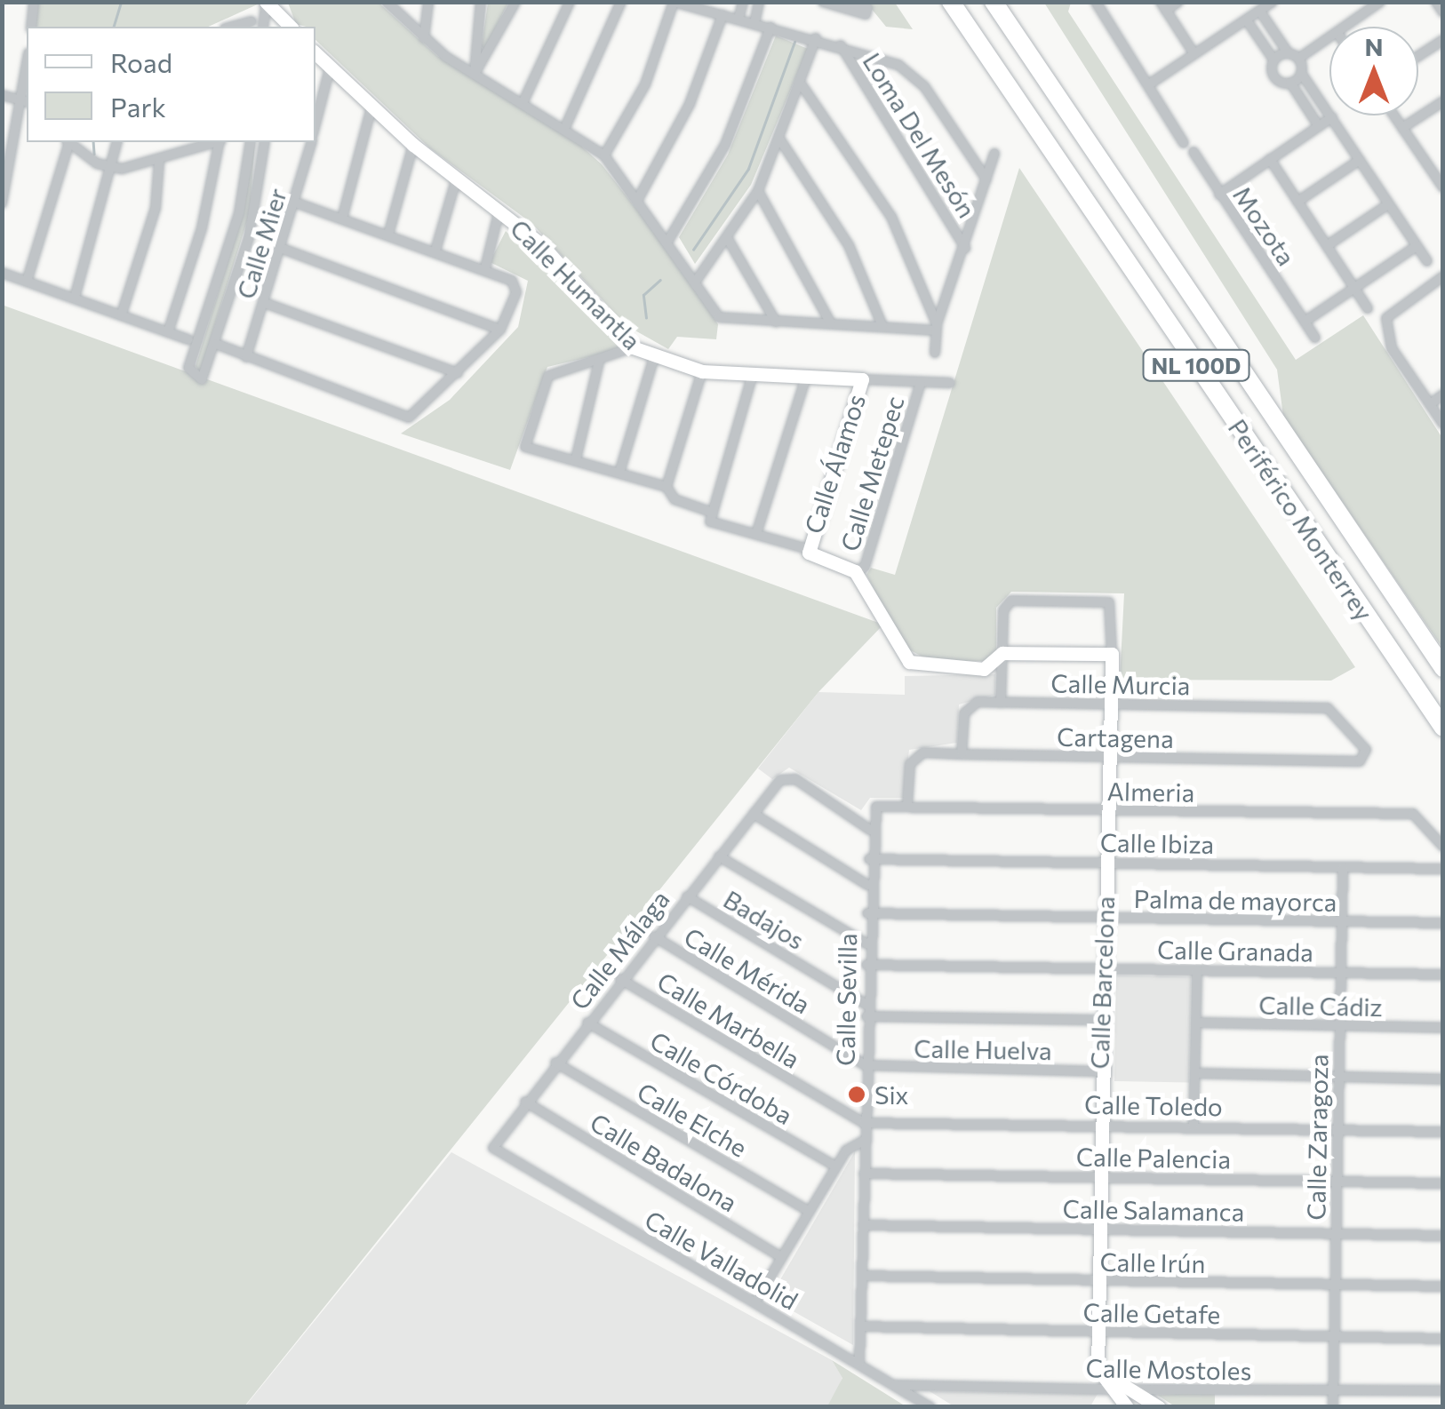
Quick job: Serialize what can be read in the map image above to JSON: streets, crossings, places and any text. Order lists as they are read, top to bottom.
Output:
{
  "streets": {
    "highway": ["NL 100D", "Periférico Monterrey"],
    "street": [
      "Loma Del Mesón",
      "Mozota",
      "Calle Mier",
      "Calle Humantla",
      "Calle Álamos",
      "Calle Metepec",
      "Calle Murcia",
      "Cartagena",
      "Almeria",
      "Calle Ibiza",
      "Palma de mayorca",
      "Badajos",
      "Calle Málaga",
      "Calle Granada",
      "Calle Mérida",
      "Calle Barcelona",
      "Calle Sevilla",
      "Calle Cádiz",
      "Calle Marbella",
      "Calle Huelva",
      "Calle Córdoba",
      "Calle Toledo",
      "Calle Elche",
      "Calle Zaragoza",
      "Calle Palencia",
      "Calle Badalona",
      "Calle Salamanca",
      "Calle Valladolid",
      "Calle Irún",
      "Calle Getafe",
      "Calle Mostoles"
    ]
  },
  "crossings": [
    ["Calle Mier", "Calle Humantla"],
    ["Calle Humantla", "Calle Álamos"],
    ["Calle Humantla", "Calle Metepec"],
    ["Calle Murcia", "Cartagena"],
    ["Calle Murcia", "Calle Barcelona"],
    ["Cartagena", "Almeria"],
    ["Cartagena", "Calle Barcelona"],
    ["Almeria", "Calle Barcelona"],
    ["Almeria", "Calle Sevilla"],
    ["Calle Ibiza", "Calle Barcelona"],
    ["Calle Ibiza", "Calle Sevilla"],
    ["Calle Ibiza", "Calle Zaragoza"],
    ["Palma de mayorca", "Calle Barcelona"],
    ["Palma de mayorca", "Calle Sevilla"],
    ["Palma de mayorca", "Calle Zaragoza"],
    ["Badajos", "Calle Málaga"],
    ["Badajos", "Calle Sevilla"],
    ["Calle Málaga", "Calle Mérida"],
    ["Calle Málaga", "Calle Sevilla"],
    ["Calle Málaga", "Calle Marbella"],
    ["Calle Málaga", "Calle Córdoba"],
    ["Calle Málaga", "Calle Elche"],
    ["Calle Málaga", "Calle Badalona"],
    ["Calle Málaga", "Calle Valladolid"],
    ["Calle Granada", "Calle Barcelona"],
    ["Calle Granada", "Calle Sevilla"],
    ["Calle Granada", "Calle Zaragoza"],
    ["Calle Mérida", "Calle Sevilla"],
    ["Calle Mérida", "Calle Huelva"],
    ["Calle Barcelona", "Calle Huelva"],
    ["Calle Barcelona", "Calle Toledo"],
    ["Calle Barcelona", "Calle Palencia"],
    ["Calle Barcelona", "Calle Salamanca"],
    ["Calle Barcelona", "Calle Irún"],
    ["Calle Barcelona", "Calle Getafe"],
    ["Calle Barcelona", "Calle Mostoles"],
    ["Calle Sevilla", "Calle Marbella"],
    ["Calle Sevilla", "Calle Huelva"],
    ["Calle Sevilla", "Calle Toledo"],
    ["Calle Sevilla", "Calle Palencia"],
    ["Calle Sevilla", "Calle Salamanca"],
    ["Calle Sevilla", "Calle Valladolid"],
    ["Calle Sevilla", "Calle Irún"],
    ["Calle Sevilla", "Calle Getafe"],
    ["Calle Cádiz", "Calle Zaragoza"],
    ["Calle Marbella", "Calle Toledo"],
    ["Calle Toledo", "Calle Zaragoza"],
    ["Calle Zaragoza", "Calle Palencia"],
    ["Calle Zaragoza", "Calle Salamanca"],
    ["Calle Zaragoza", "Calle Irún"],
    ["Calle Zaragoza", "Calle Getafe"],
    ["Calle Zaragoza", "Calle Mostoles"],
    ["Calle Valladolid", "Calle Mostoles"]
  ],
  "places": ["Six"],
  "legend": ["Road", "Park"],
  "north": "top"
}
